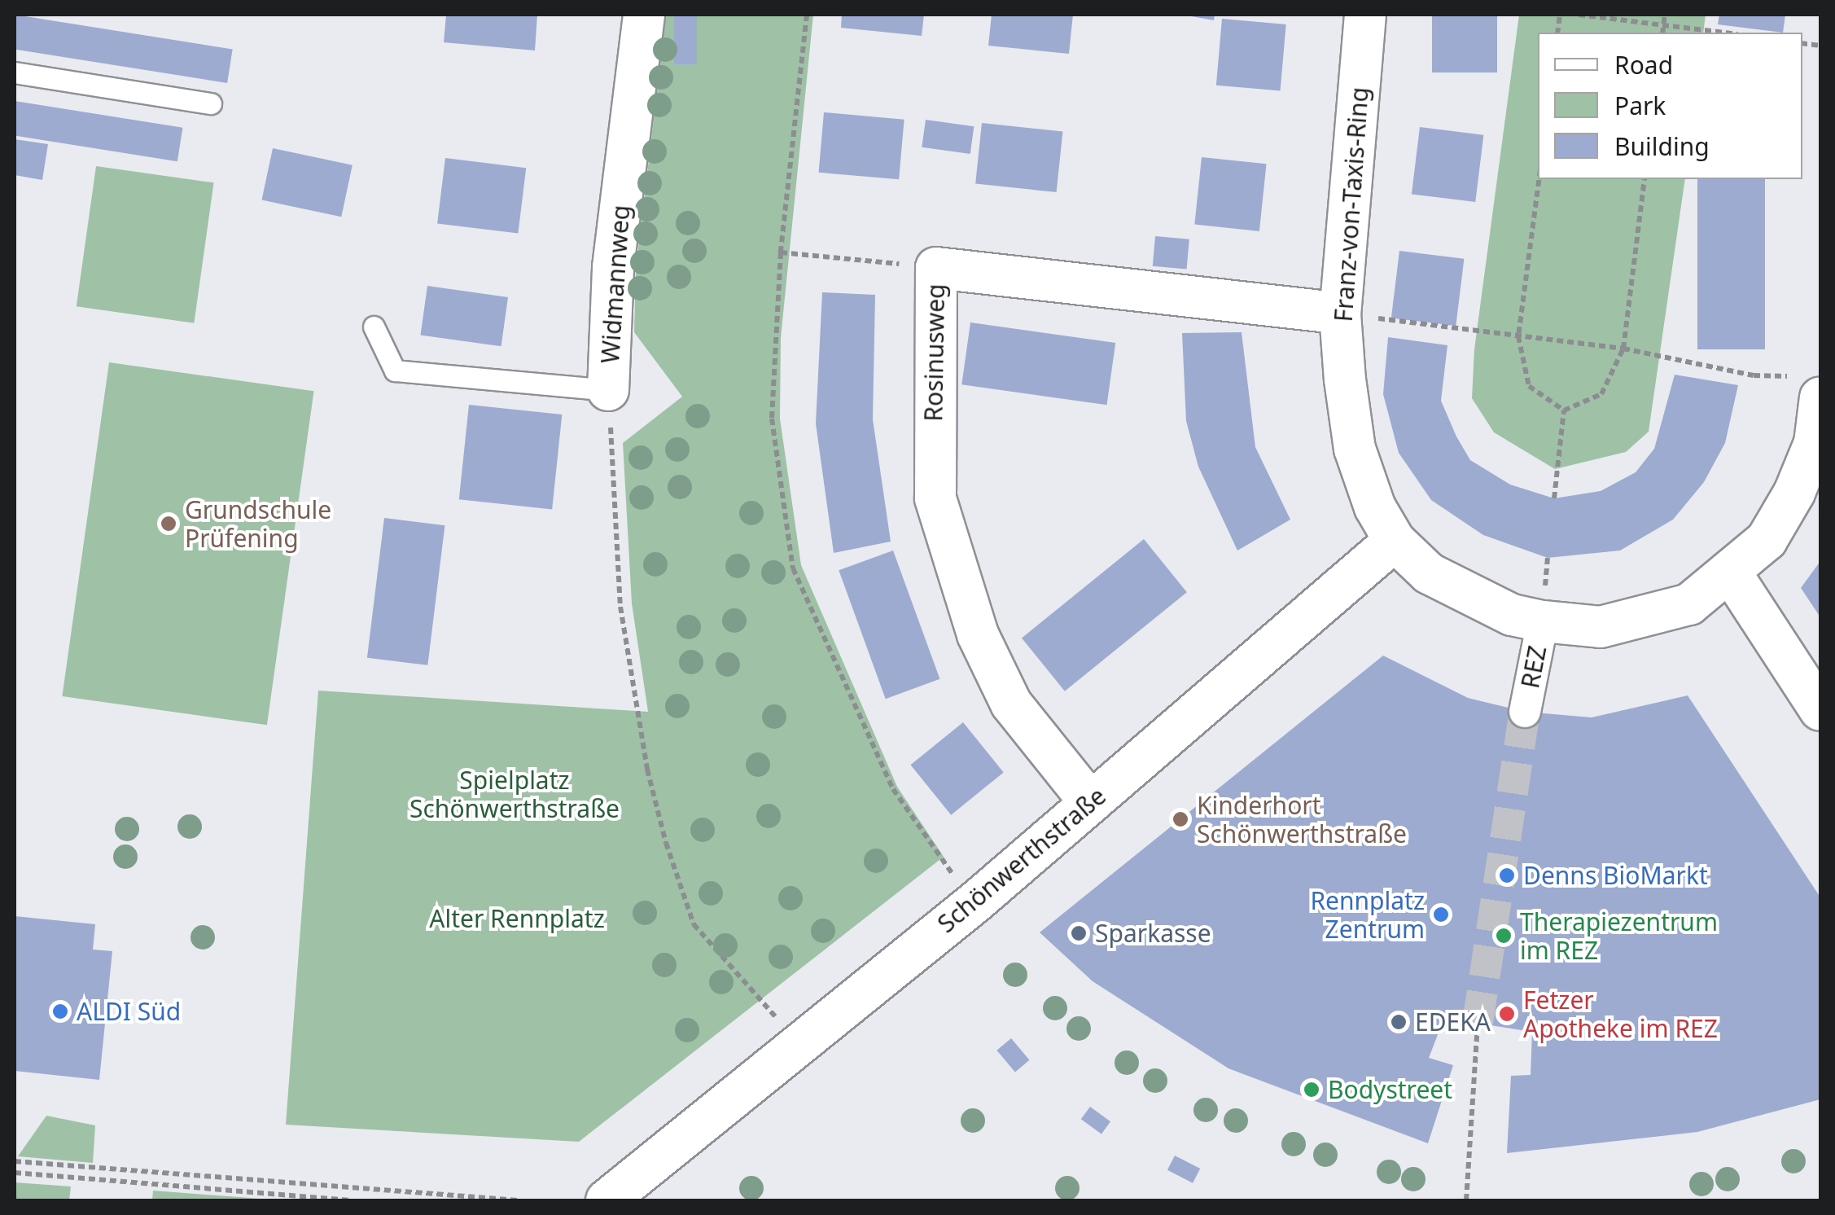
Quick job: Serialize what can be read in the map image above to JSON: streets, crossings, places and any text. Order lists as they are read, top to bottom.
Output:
{
  "streets": {
    "street": [
      "Franz-von-Taxis-Ring",
      "Widmannweg",
      "Rosinusweg",
      "REZ",
      "Schönwerthstraße"
    ]
  },
  "crossings": [
    ["Franz-von-Taxis-Ring", "Rosinusweg"],
    ["Franz-von-Taxis-Ring", "REZ"],
    ["Franz-von-Taxis-Ring", "Schönwerthstraße"],
    ["Rosinusweg", "Schönwerthstraße"]
  ],
  "parks": ["Spielplatz Schönwerthstraße", "Alter Rennplatz"],
  "places": [
    "Grundschule Prüfening",
    "Kinderhort Schönwerthstraße",
    "Denns BioMarkt",
    "Rennplatz Zentrum",
    "Sparkasse",
    "Therapiezentrum im REZ",
    "ALDI Süd",
    "Fetzer Apotheke im REZ",
    "EDEKA",
    "Bodystreet"
  ],
  "legend": ["Road", "Park", "Building"]
}
